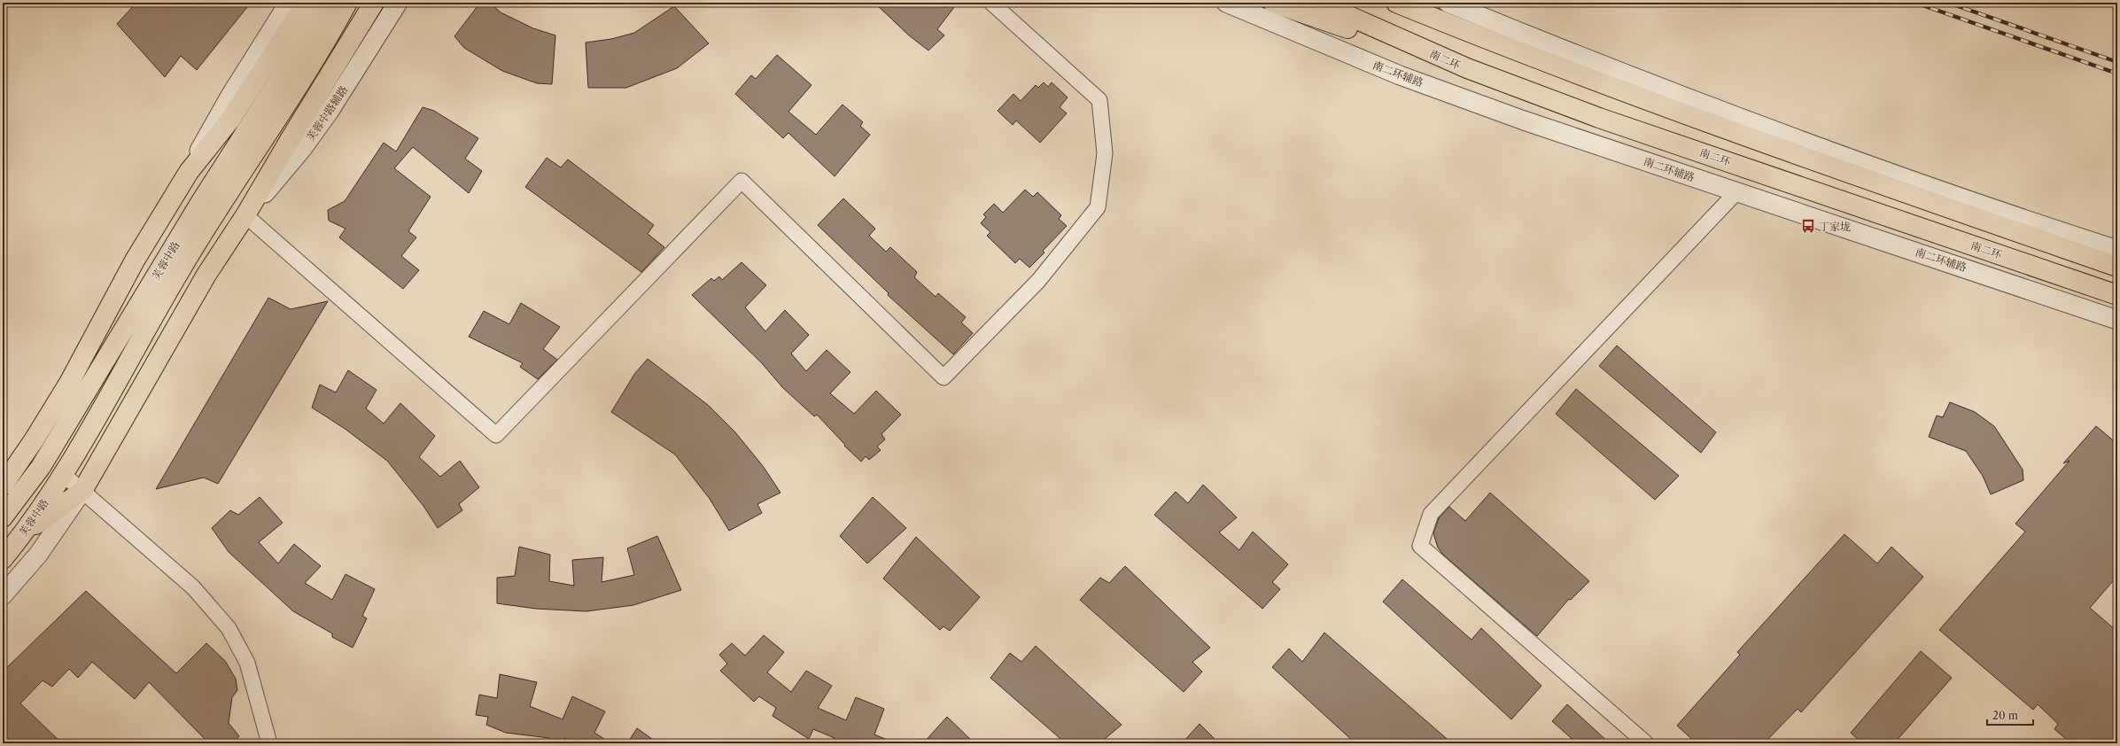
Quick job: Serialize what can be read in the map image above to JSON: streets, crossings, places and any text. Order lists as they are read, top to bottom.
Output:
{
  "streets": {
    "main road": ["南二环", "芙蓉中路"],
    "street": ["南二环辅路", "芙蓉中路辅路"]
  },
  "places": {
    "bus stop": ["丁家垅"]
  },
  "scale_bar": "20 m"
}
